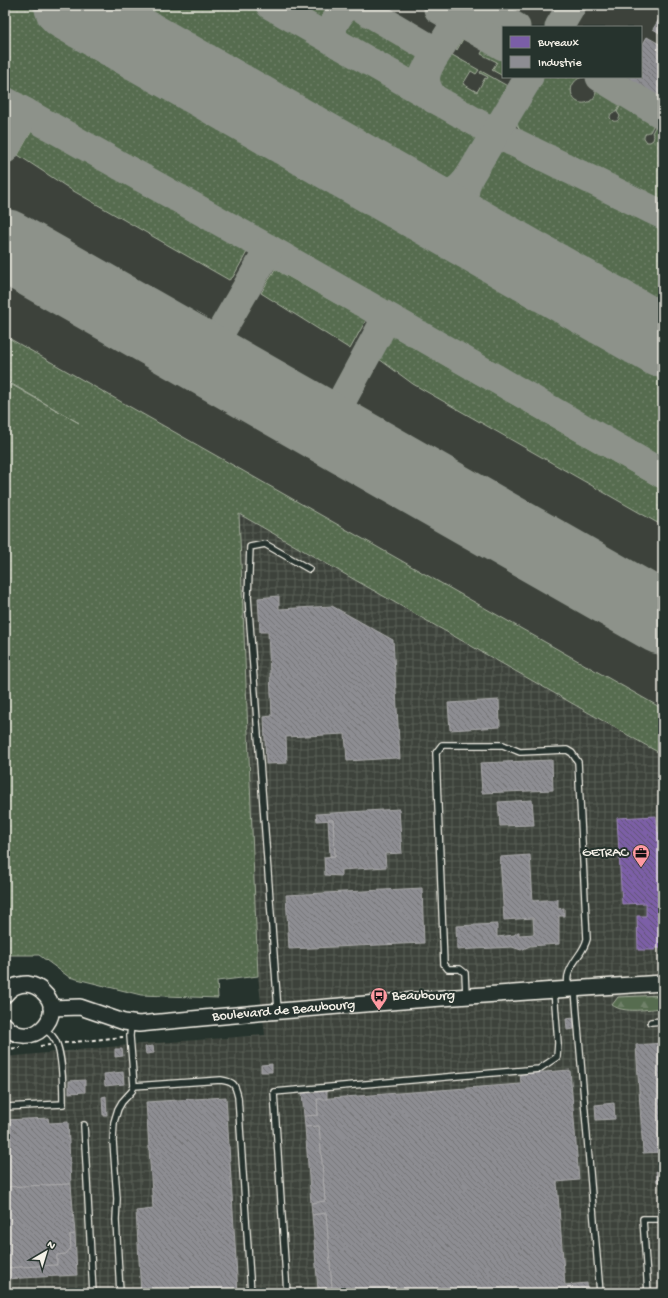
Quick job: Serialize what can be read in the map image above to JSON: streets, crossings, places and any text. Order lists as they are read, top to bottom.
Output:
{
  "streets": {
    "main road": ["Boulevard de Beaubourg"]
  },
  "places": {
    "office": ["GETRAC"],
    "bus stop": ["Beaubourg"]
  },
  "legend": ["Bureaux", "Industrie"],
  "north": "top right"
}
